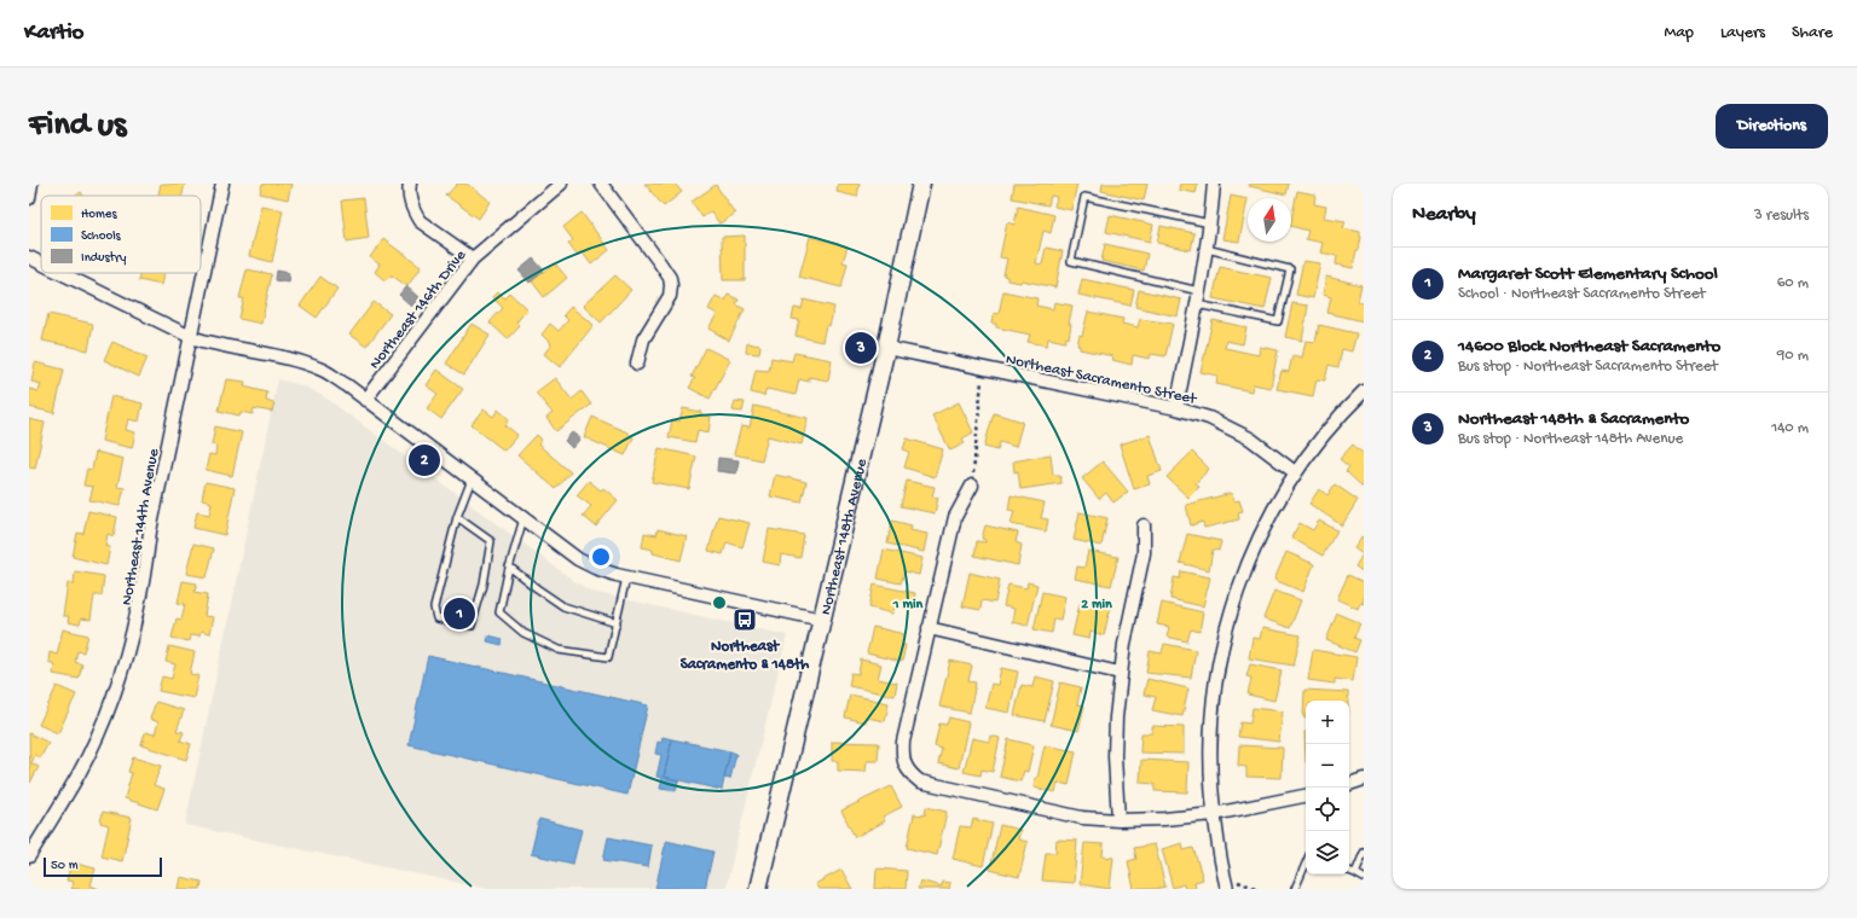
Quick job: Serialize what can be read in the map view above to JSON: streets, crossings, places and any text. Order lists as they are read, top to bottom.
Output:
{
  "streets": {
    "main road": ["Northeast 148th Avenue"],
    "street": ["Northeast 146th Drive", "Northeast Sacramento Street", "Northeast 144th Avenue"]
  },
  "crossings": [
    ["Northeast Sacramento Street", "Northeast 148th Avenue"]
  ],
  "places": {
    "bus stop": ["Northeast Sacramento & 148th"]
  },
  "legend": ["Homes", "Schools", "Industry"],
  "scale_bar": "50 m",
  "north": "top",
  "page": {
    "header": "Kartio",
    "nav": ["Map", "Layers", "Share"],
    "buttons": "Directions",
    "title": "Find us",
    "heading": ["Nearby", "3 results"],
    "list": [
      {
        "mark": "1",
        "name": "Margaret Scott Elementary School",
        "note": "School · Northeast Sacramento Street",
        "value": "60 m"
      },
      {
        "mark": "2",
        "name": "14600 Block Northeast Sacramento",
        "note": "Bus stop · Northeast Sacramento Street",
        "value": "90 m"
      },
      {
        "mark": "3",
        "name": "Northeast 148th & Sacramento",
        "note": "Bus stop · Northeast 148th Avenue",
        "value": "140 m"
      }
    ],
    "pins": ["3", "2", "1"],
    "map_buttons": ["+", "−"],
    "scale": "50 m"
  },
  "rings": ["1 min", "2 min"]
}
